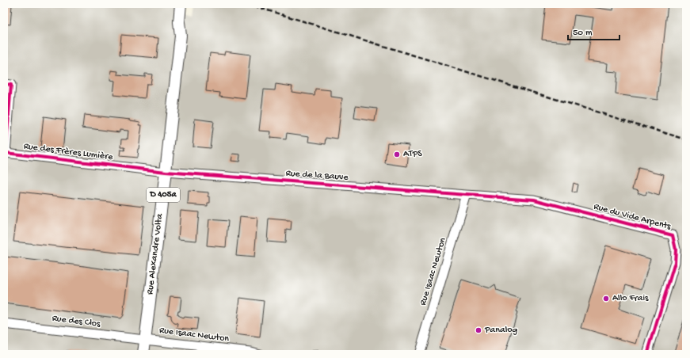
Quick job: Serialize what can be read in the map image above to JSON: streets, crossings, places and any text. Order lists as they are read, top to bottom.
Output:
{
  "streets": {
    "main road": ["D 405a", "Rue Alexandre Volta"],
    "street": [
      "Rue des Frères Lumière",
      "Rue de la Bauve",
      "Rue du Vide Arpents",
      "Rue Isaac Newton",
      "Rue des Clos"
    ]
  },
  "crossings": [
    ["Rue des Frères Lumière", "Rue de la Bauve"],
    ["Rue des Frères Lumière", "Rue Alexandre Volta"],
    ["Rue de la Bauve", "Rue du Vide Arpents"],
    ["Rue de la Bauve", "Rue Alexandre Volta"],
    ["Rue de la Bauve", "Rue Isaac Newton"],
    ["Rue du Vide Arpents", "Rue Isaac Newton"],
    ["Rue Alexandre Volta", "Rue Isaac Newton"],
    ["Rue Alexandre Volta", "Rue des Clos"],
    ["Rue Isaac Newton", "Rue des Clos"]
  ],
  "places": ["ATPS", "Allo Frais", "Panalog"],
  "scale_bar": "50 m"
}
